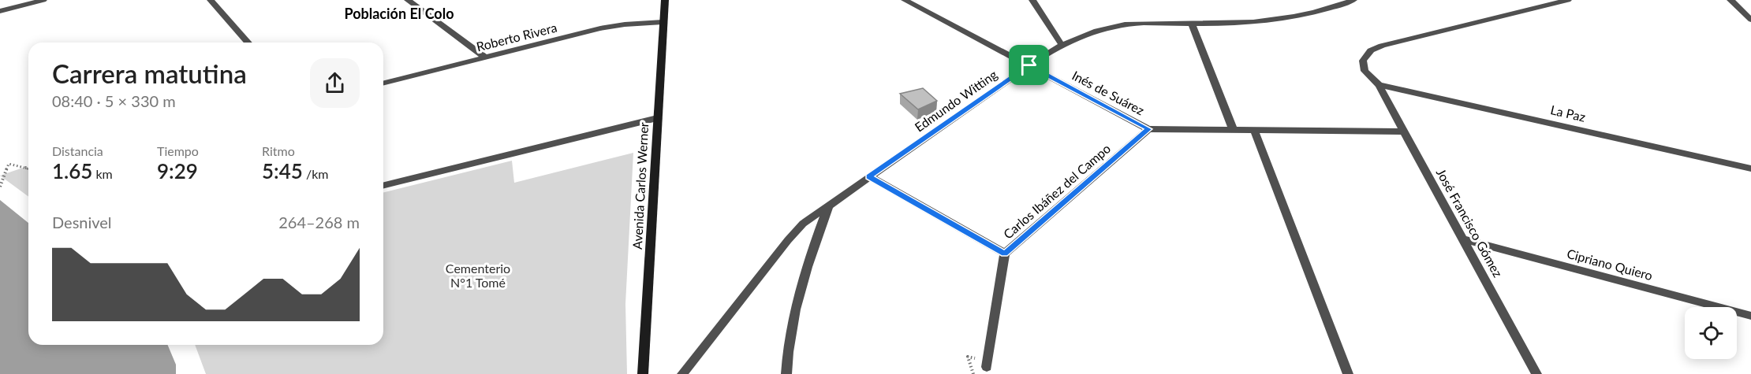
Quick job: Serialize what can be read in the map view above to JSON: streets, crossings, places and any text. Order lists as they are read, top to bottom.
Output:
{
  "streets": {
    "main road": ["Avenida Carlos Werner"],
    "street": [
      "Roberto Rivera",
      "Inés de Suárez",
      "Edmundo Witting",
      "La Paz",
      "Carlos Ibáñez del Campo",
      "José Francisco Gómez",
      "Cipriano Quiero"
    ]
  },
  "crossings": [
    ["Roberto Rivera", "Avenida Carlos Werner"],
    ["Inés de Suárez", "Edmundo Witting"],
    ["Inés de Suárez", "Carlos Ibáñez del Campo"],
    ["Inés de Suárez", "José Francisco Gómez"],
    ["La Paz", "José Francisco Gómez"],
    ["José Francisco Gómez", "Cipriano Quiero"]
  ],
  "districts": ["Población El Colo"],
  "parks": ["Cementerio N°1 Tomé"],
  "page": {
    "heading": ["Carrera matutina", "08:40 · 5 × 330 m"],
    "stats": [
      ["Distancia", "1.65 km"],
      ["Tiempo", "9:29"],
      ["Ritmo", "5:45 /km"]
    ],
    "chart": ["Desnivel", "264–268 m"]
  }
}
